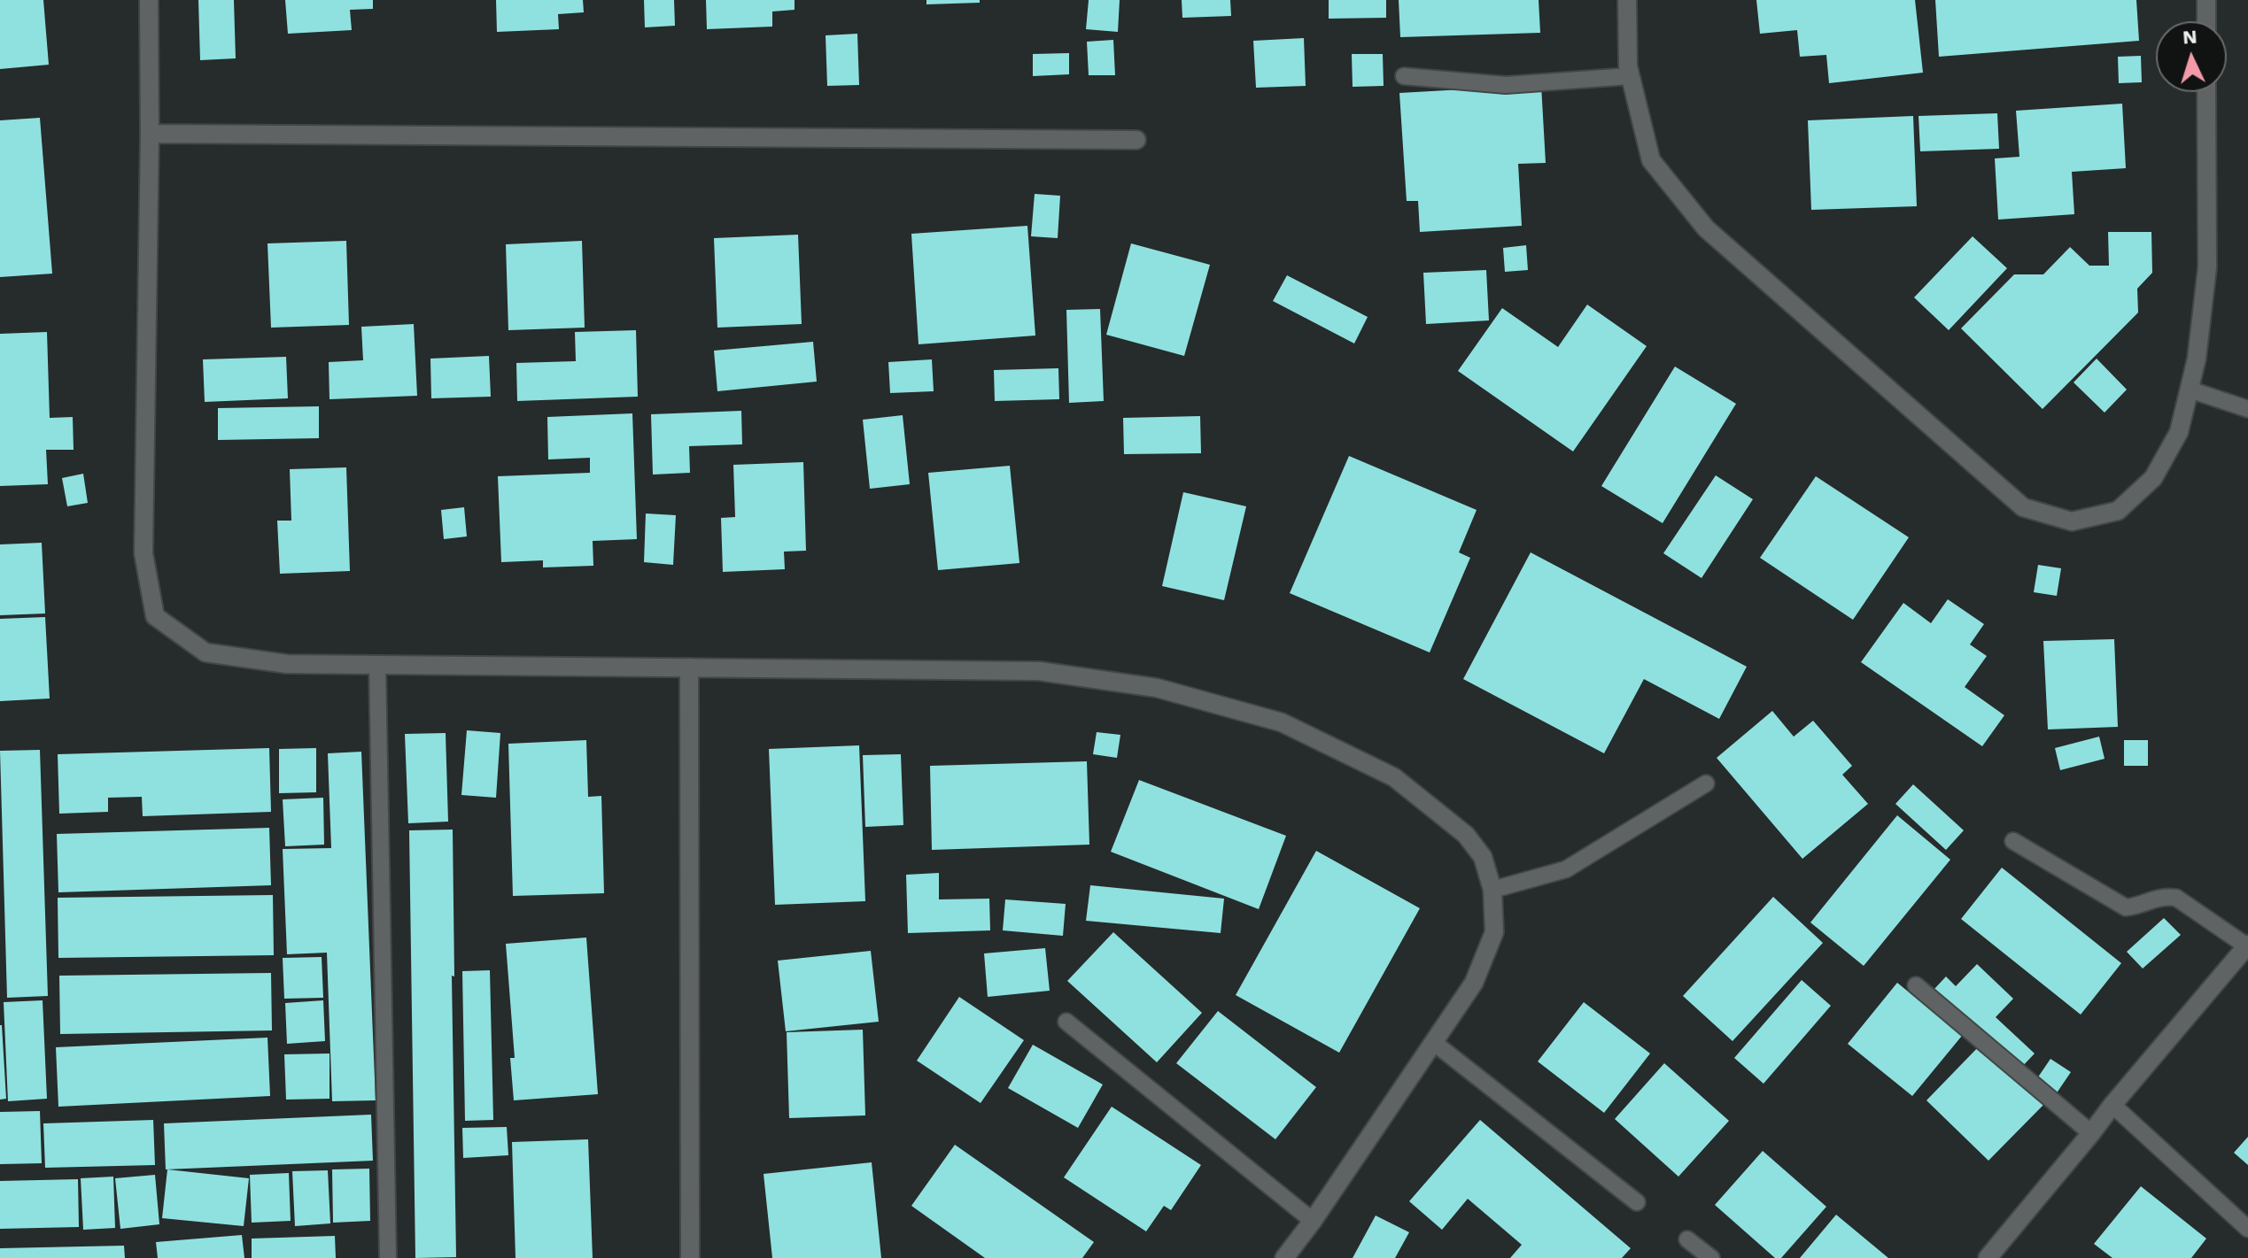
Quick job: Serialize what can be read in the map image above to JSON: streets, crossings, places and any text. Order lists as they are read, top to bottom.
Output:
{
  "north": "top"
}
